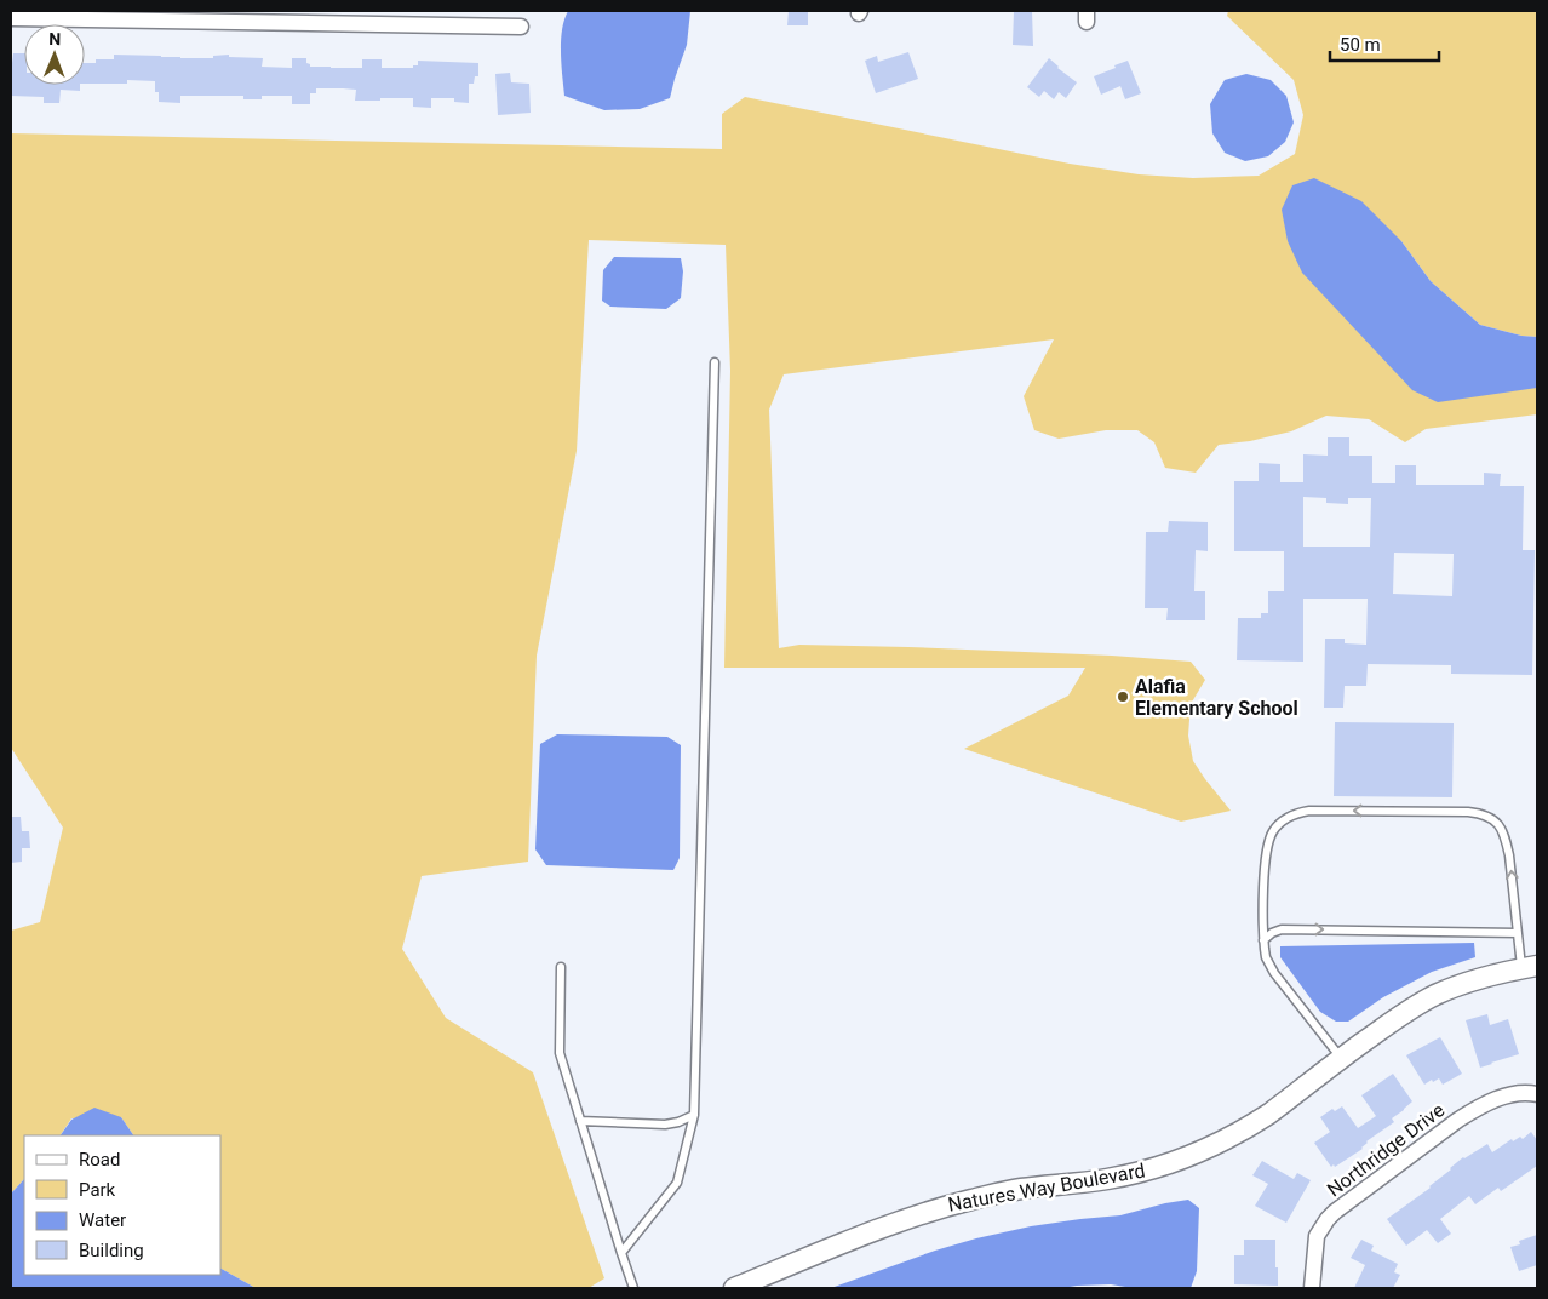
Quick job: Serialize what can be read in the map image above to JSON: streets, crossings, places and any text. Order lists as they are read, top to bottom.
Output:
{
  "streets": {
    "street": ["Northridge Drive", "Natures Way Boulevard"]
  },
  "places": ["Alafia Elementary School"],
  "legend": [
    "Road",
    "Park",
    "Water",
    "Building"
  ],
  "scale_bar": "50 m",
  "north": "top"
}
